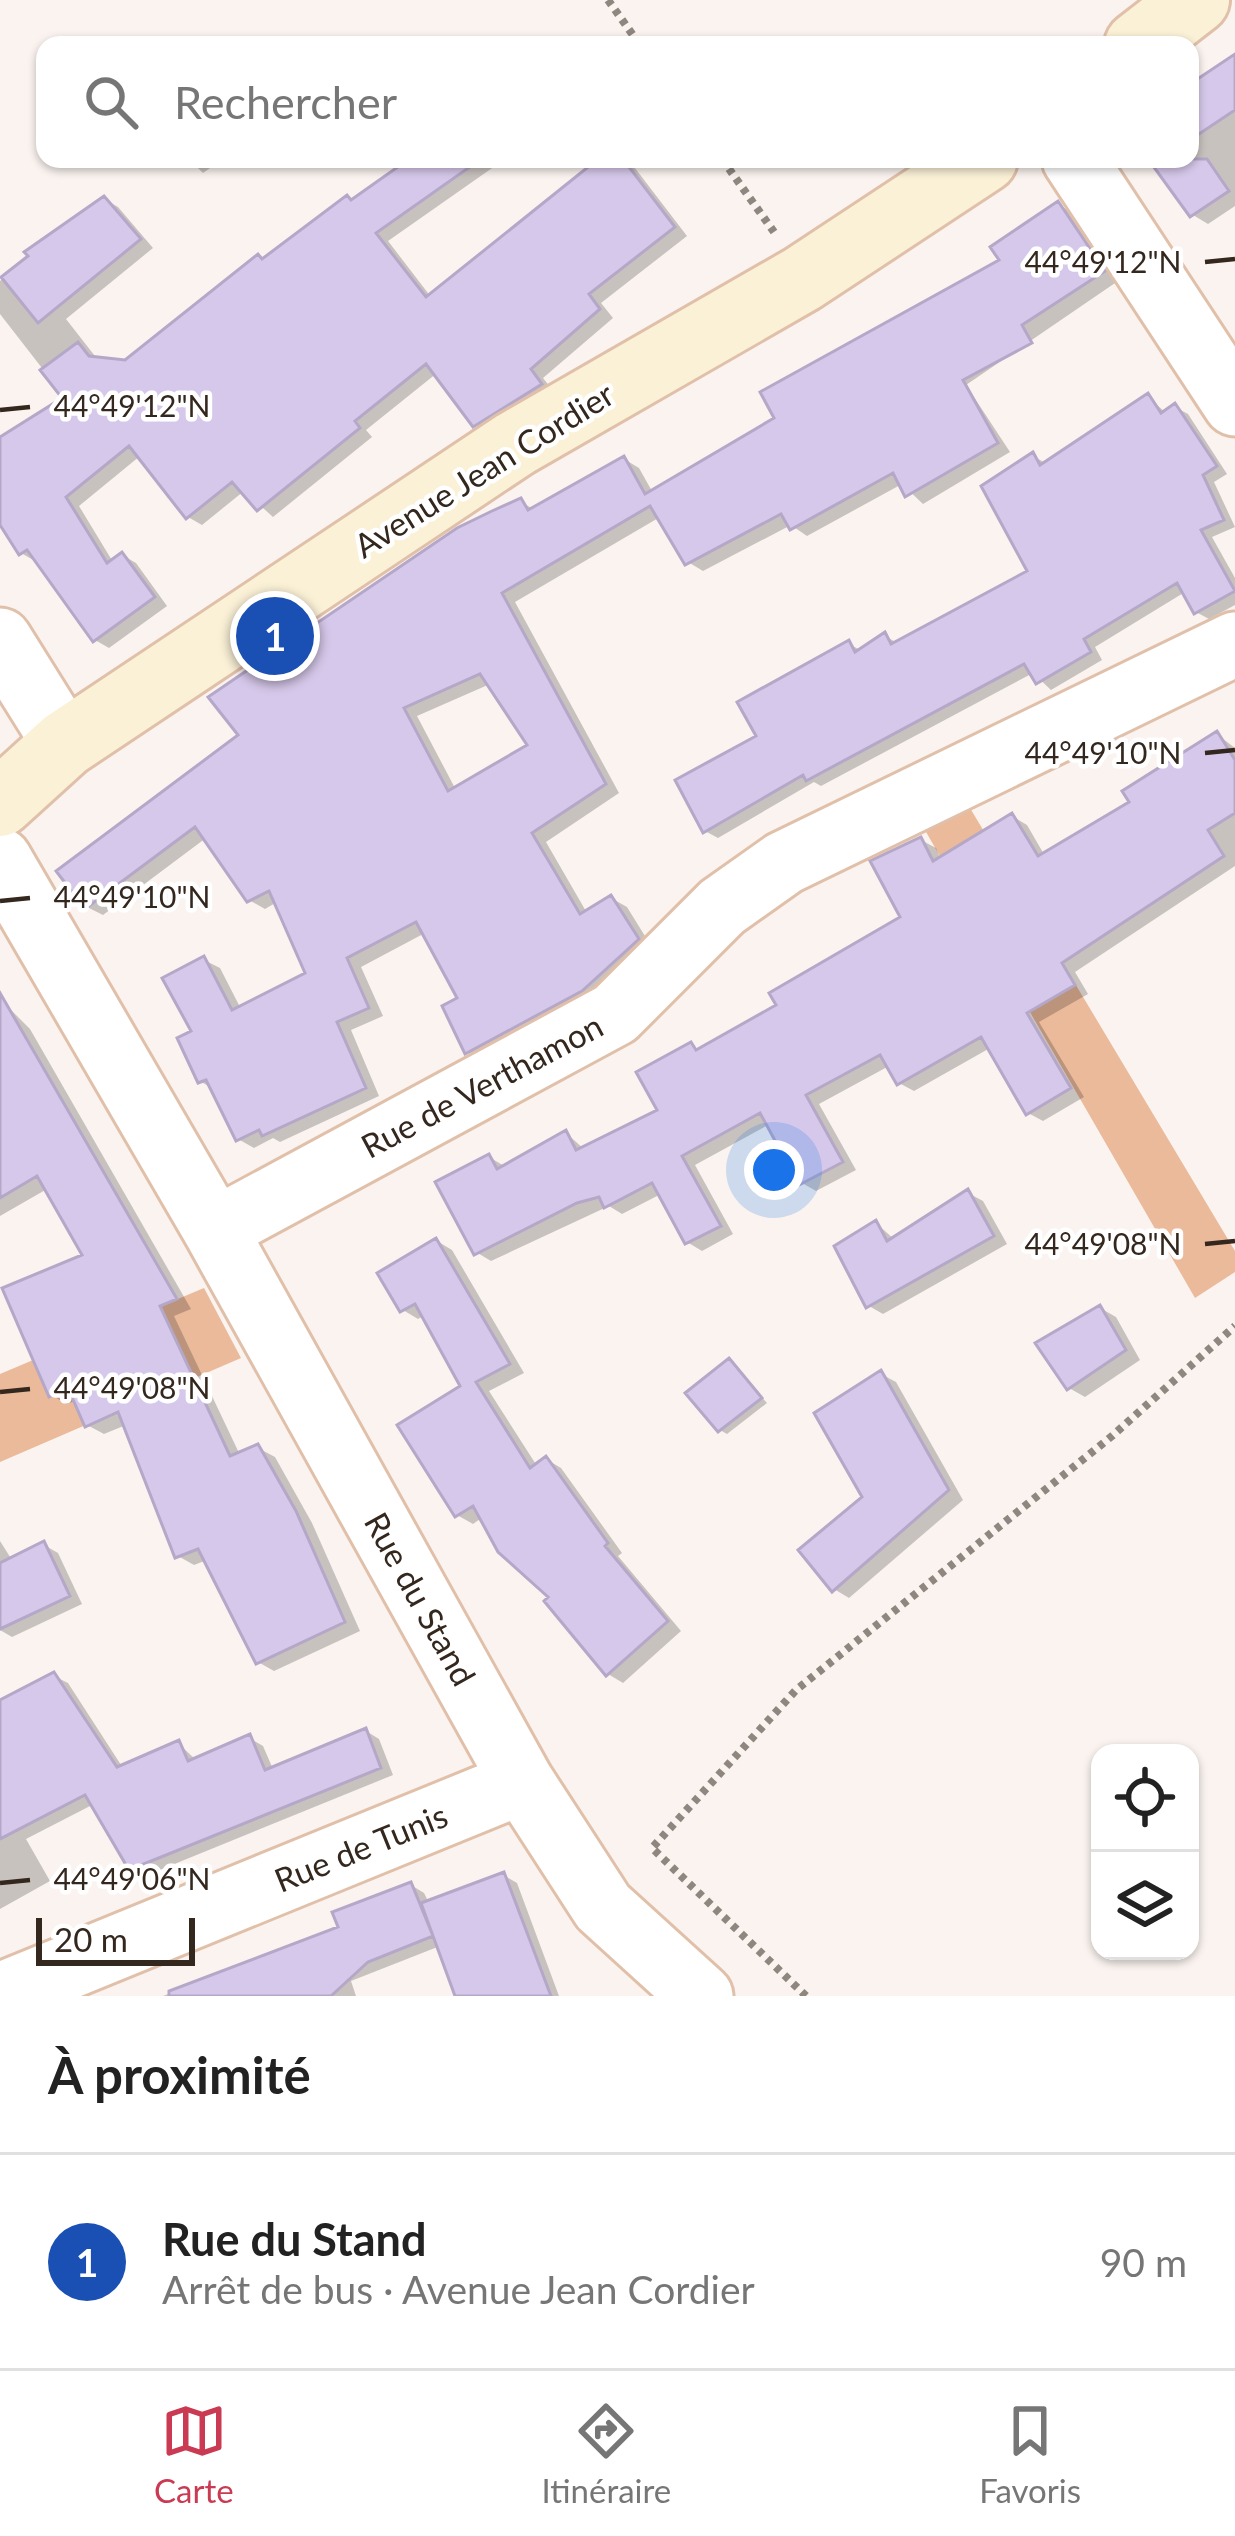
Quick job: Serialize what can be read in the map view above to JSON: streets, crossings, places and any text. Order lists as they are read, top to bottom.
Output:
{
  "streets": {
    "street": [
      "Avenue Jean Cordier",
      "Rue de Verthamon",
      "Rue du Stand",
      "Rue de Tunis"
    ]
  },
  "crossings": [
    ["Rue de Verthamon", "Rue du Stand"],
    ["Rue du Stand", "Rue de Tunis"]
  ],
  "scale_bar": "20 m",
  "page": {
    "search": "Rechercher",
    "pins": "1",
    "scale": "20 m",
    "heading": "À proximité",
    "list": [
      {
        "mark": "1",
        "name": "Rue du Stand",
        "note": "Arrêt de bus · Avenue Jean Cordier",
        "value": "90 m"
      }
    ],
    "nav": ["Carte", "Itinéraire", "Favoris"]
  },
  "coordinates": [
    "44°49'12\"N",
    "44°49'10\"N",
    "44°49'08\"N",
    "44°49'06\"N"
  ]
}
